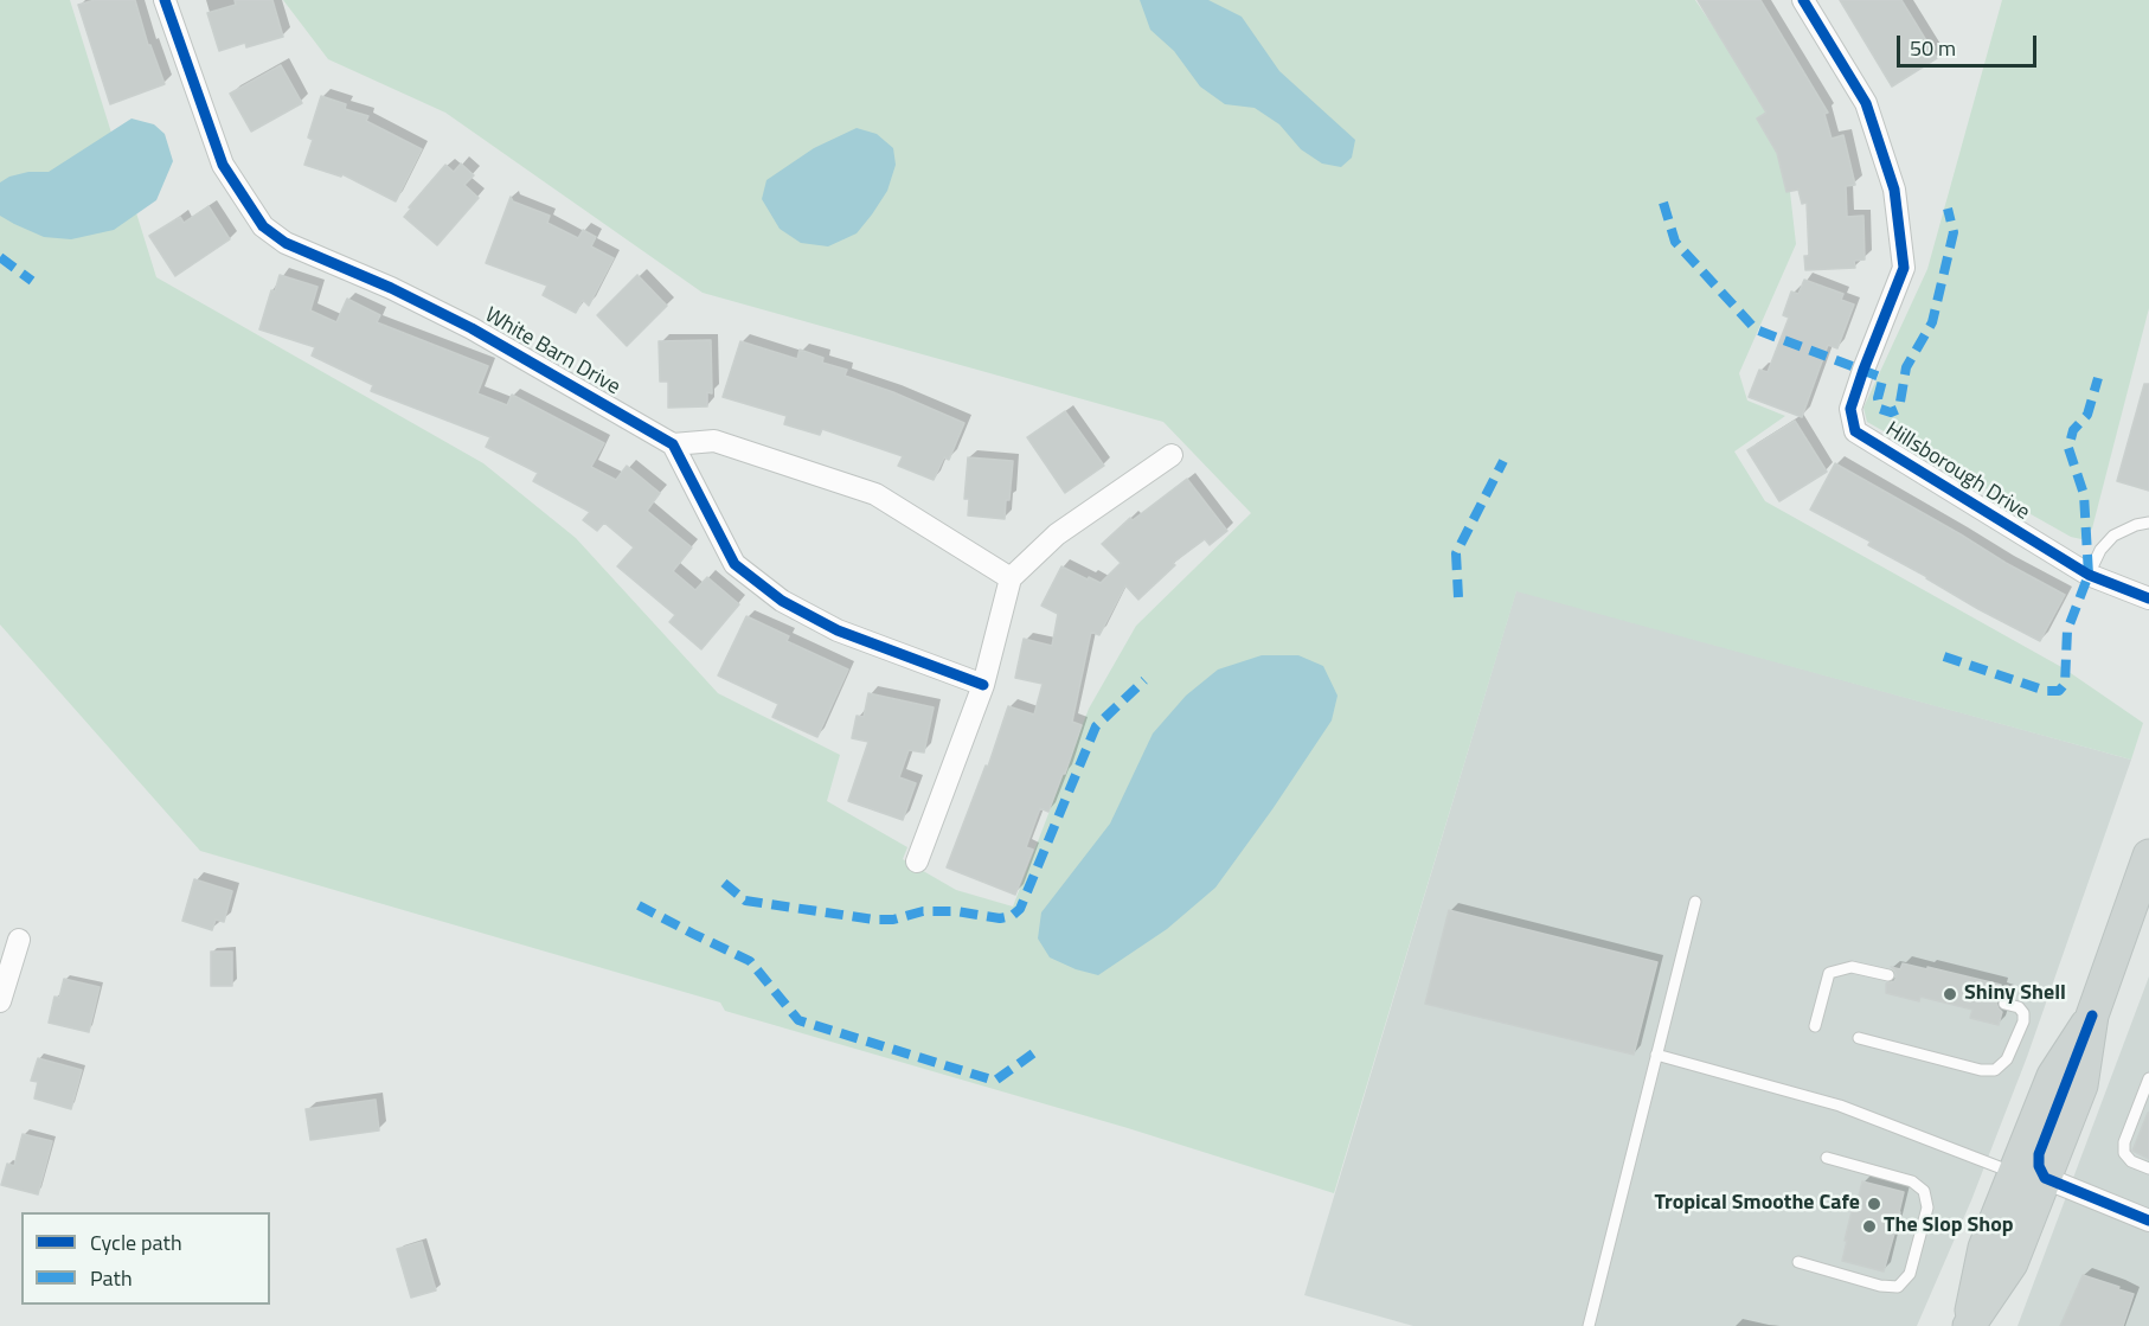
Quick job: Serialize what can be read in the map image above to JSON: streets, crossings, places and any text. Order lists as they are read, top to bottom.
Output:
{
  "streets": {
    "street": ["White Barn Drive", "Hillsborough Drive"]
  },
  "places": ["Shiny Shell", "Tropical Smoothe Cafe", "The Slop Shop"],
  "legend": ["Cycle path", "Path"],
  "scale_bar": "50 m"
}
